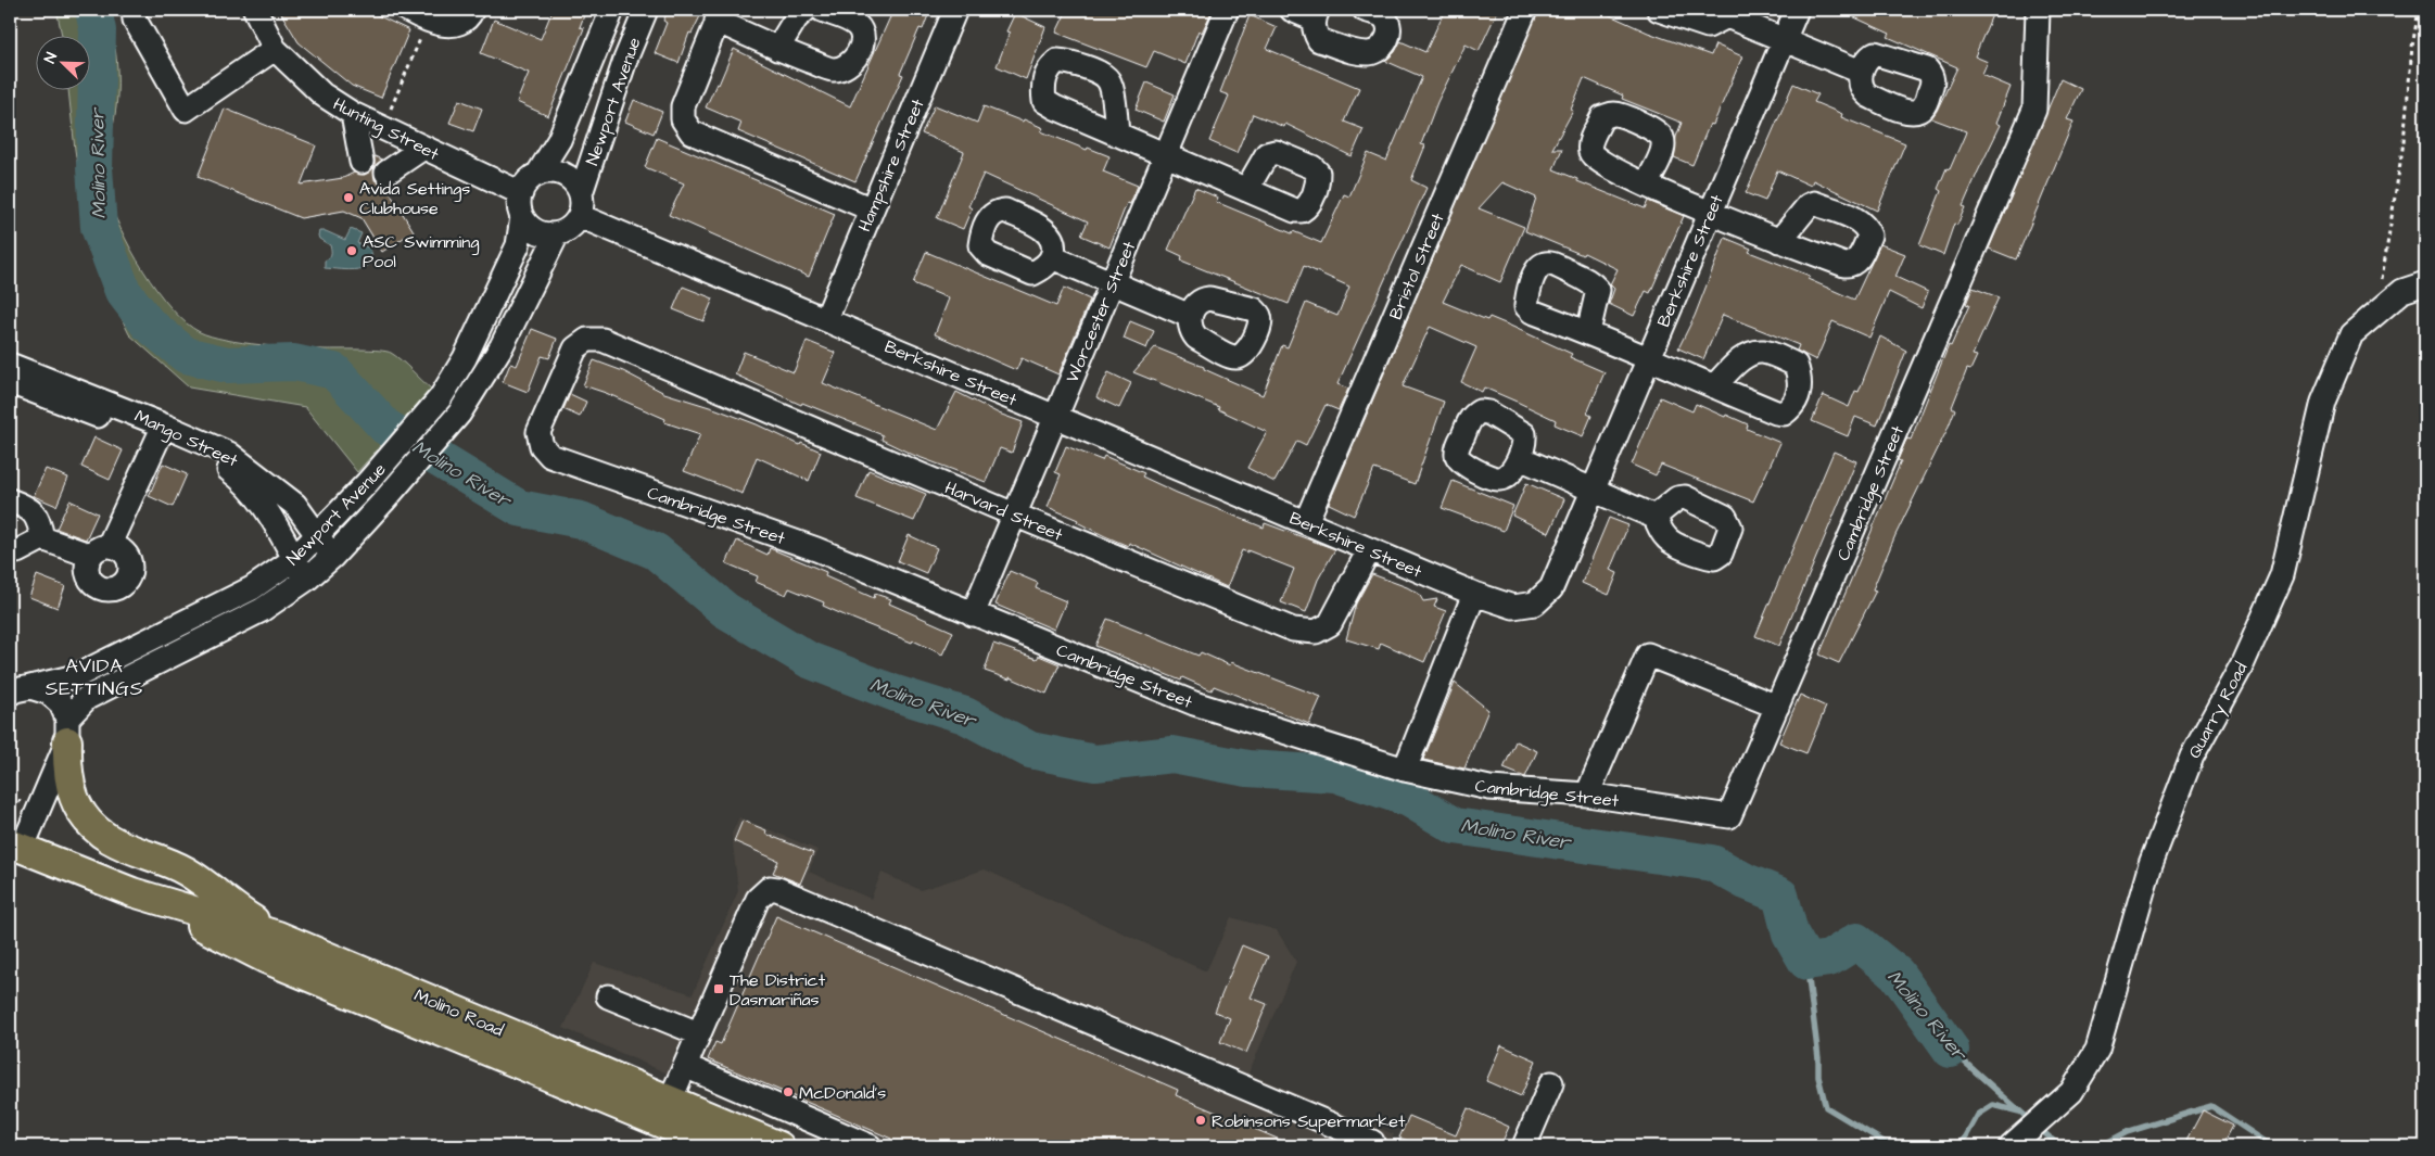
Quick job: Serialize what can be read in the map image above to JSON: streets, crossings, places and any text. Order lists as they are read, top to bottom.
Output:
{
  "streets": {
    "main road": ["Molino Road"],
    "street": [
      "Newport Avenue",
      "Hunting Street",
      "Hampshire Street",
      "Berkshire Street",
      "Bristol Street",
      "Worcester Street",
      "Mango Street",
      "Cambridge Street",
      "Harvard Street",
      "Quarry Road"
    ]
  },
  "crossings": [
    ["Newport Avenue", "Hunting Street"],
    ["Newport Avenue", "Berkshire Street"],
    ["Newport Avenue", "Mango Street"],
    ["Newport Avenue", "Molino Road"],
    ["Hunting Street", "Berkshire Street"],
    ["Hampshire Street", "Berkshire Street"],
    ["Berkshire Street", "Bristol Street"],
    ["Berkshire Street", "Worcester Street"],
    ["Berkshire Street", "Harvard Street"],
    ["Worcester Street", "Cambridge Street"],
    ["Worcester Street", "Harvard Street"],
    ["Cambridge Street", "Harvard Street"]
  ],
  "districts": ["AVIDA SETTINGS"],
  "water": ["Molino River"],
  "places": {
    "other": [
      "Avida Settings Clubhouse",
      "ASC Swimming Pool",
      "McDonald's",
      "Robinsons Supermarket"
    ],
    "transit": ["The District Dasmariñas"]
  },
  "north": "top left"
}
